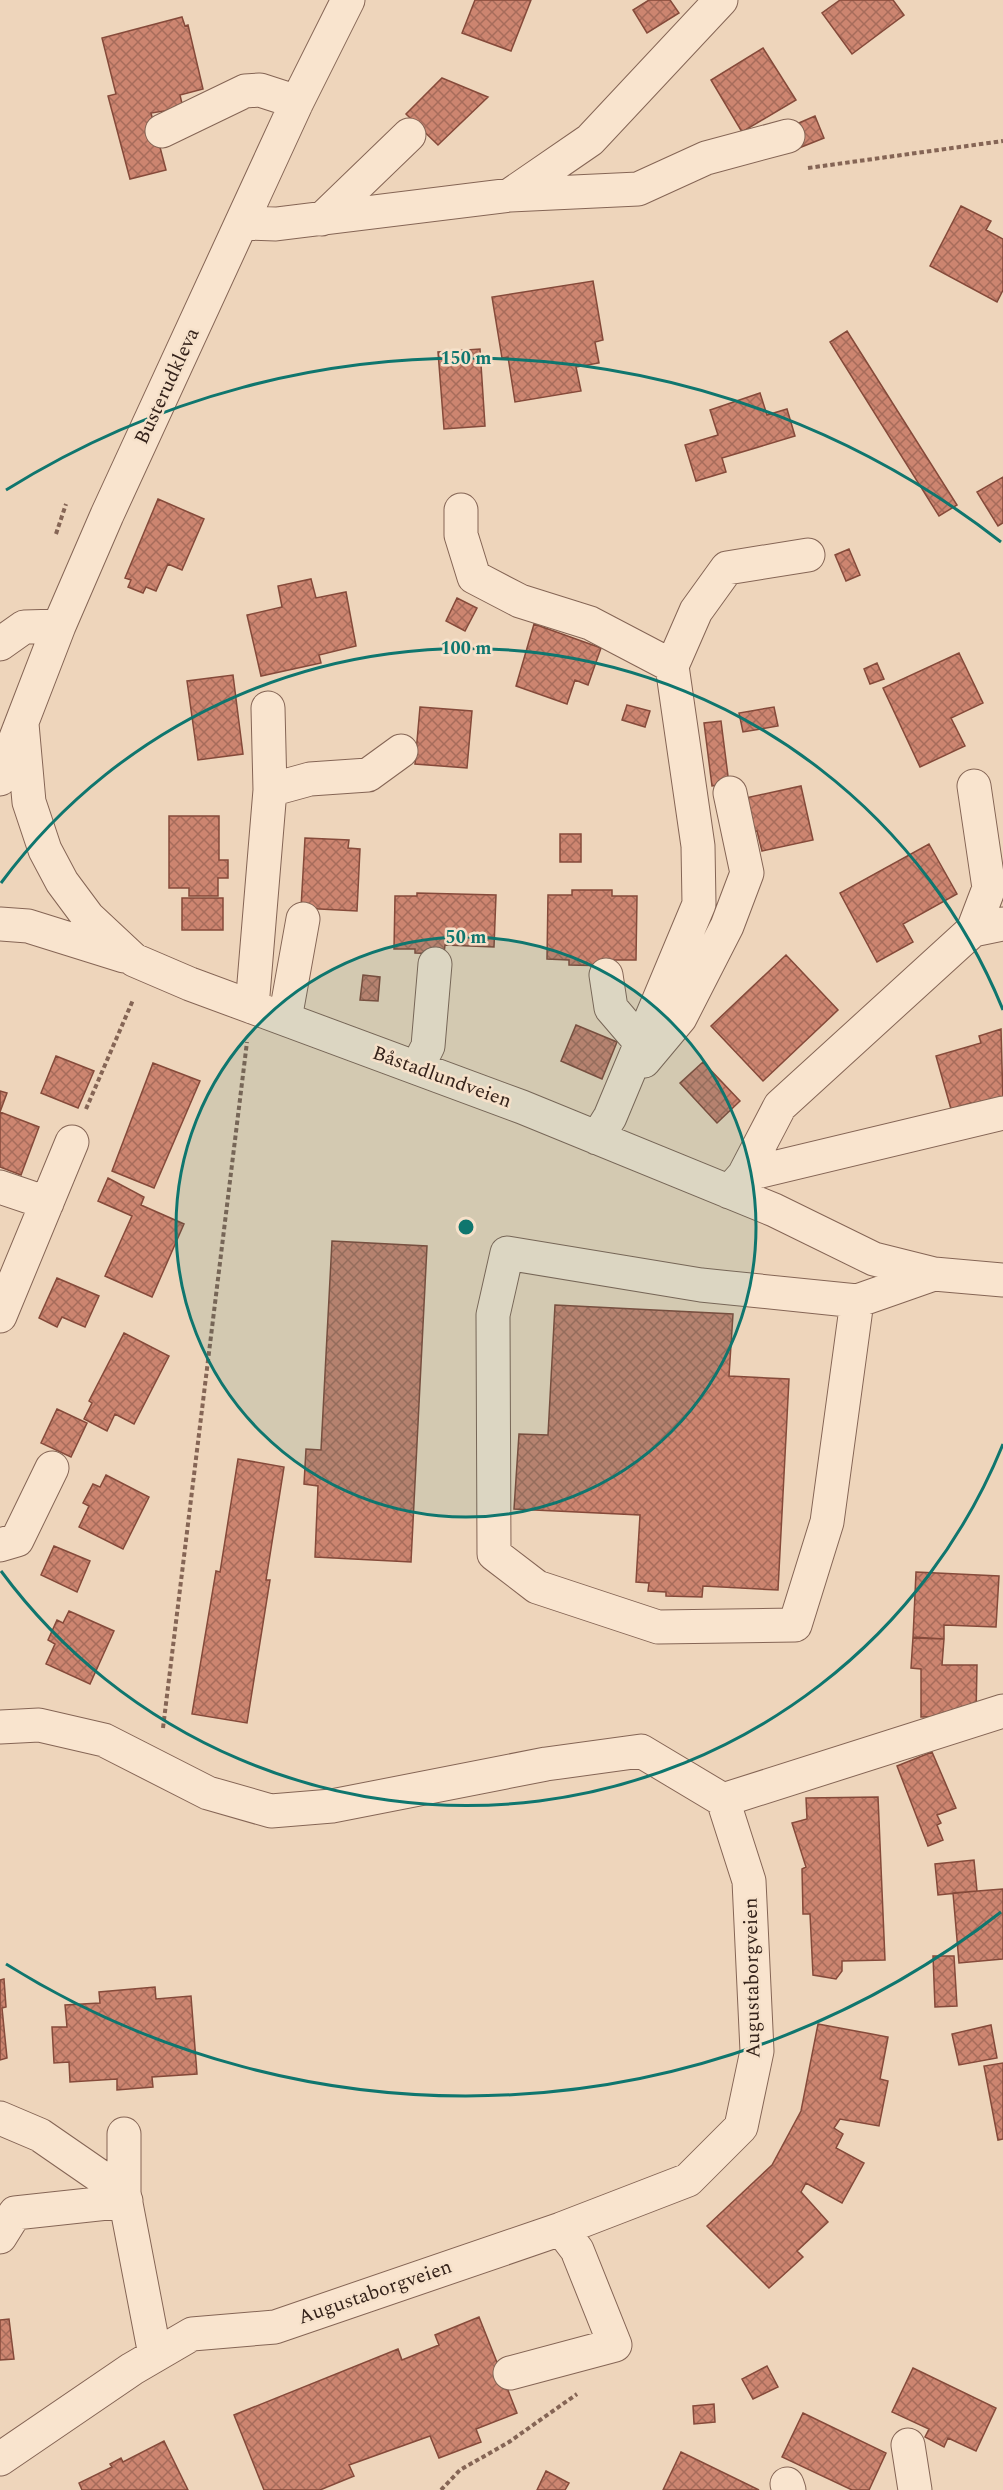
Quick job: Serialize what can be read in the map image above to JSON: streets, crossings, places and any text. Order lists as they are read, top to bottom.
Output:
{
  "streets": {
    "street": ["Busterudkleva", "Båstadlundveien", "Augustaborgveien"]
  },
  "crossings": [
    ["Busterudkleva", "Båstadlundveien"]
  ],
  "rings": ["150 m", "100 m", "50 m"]
}
